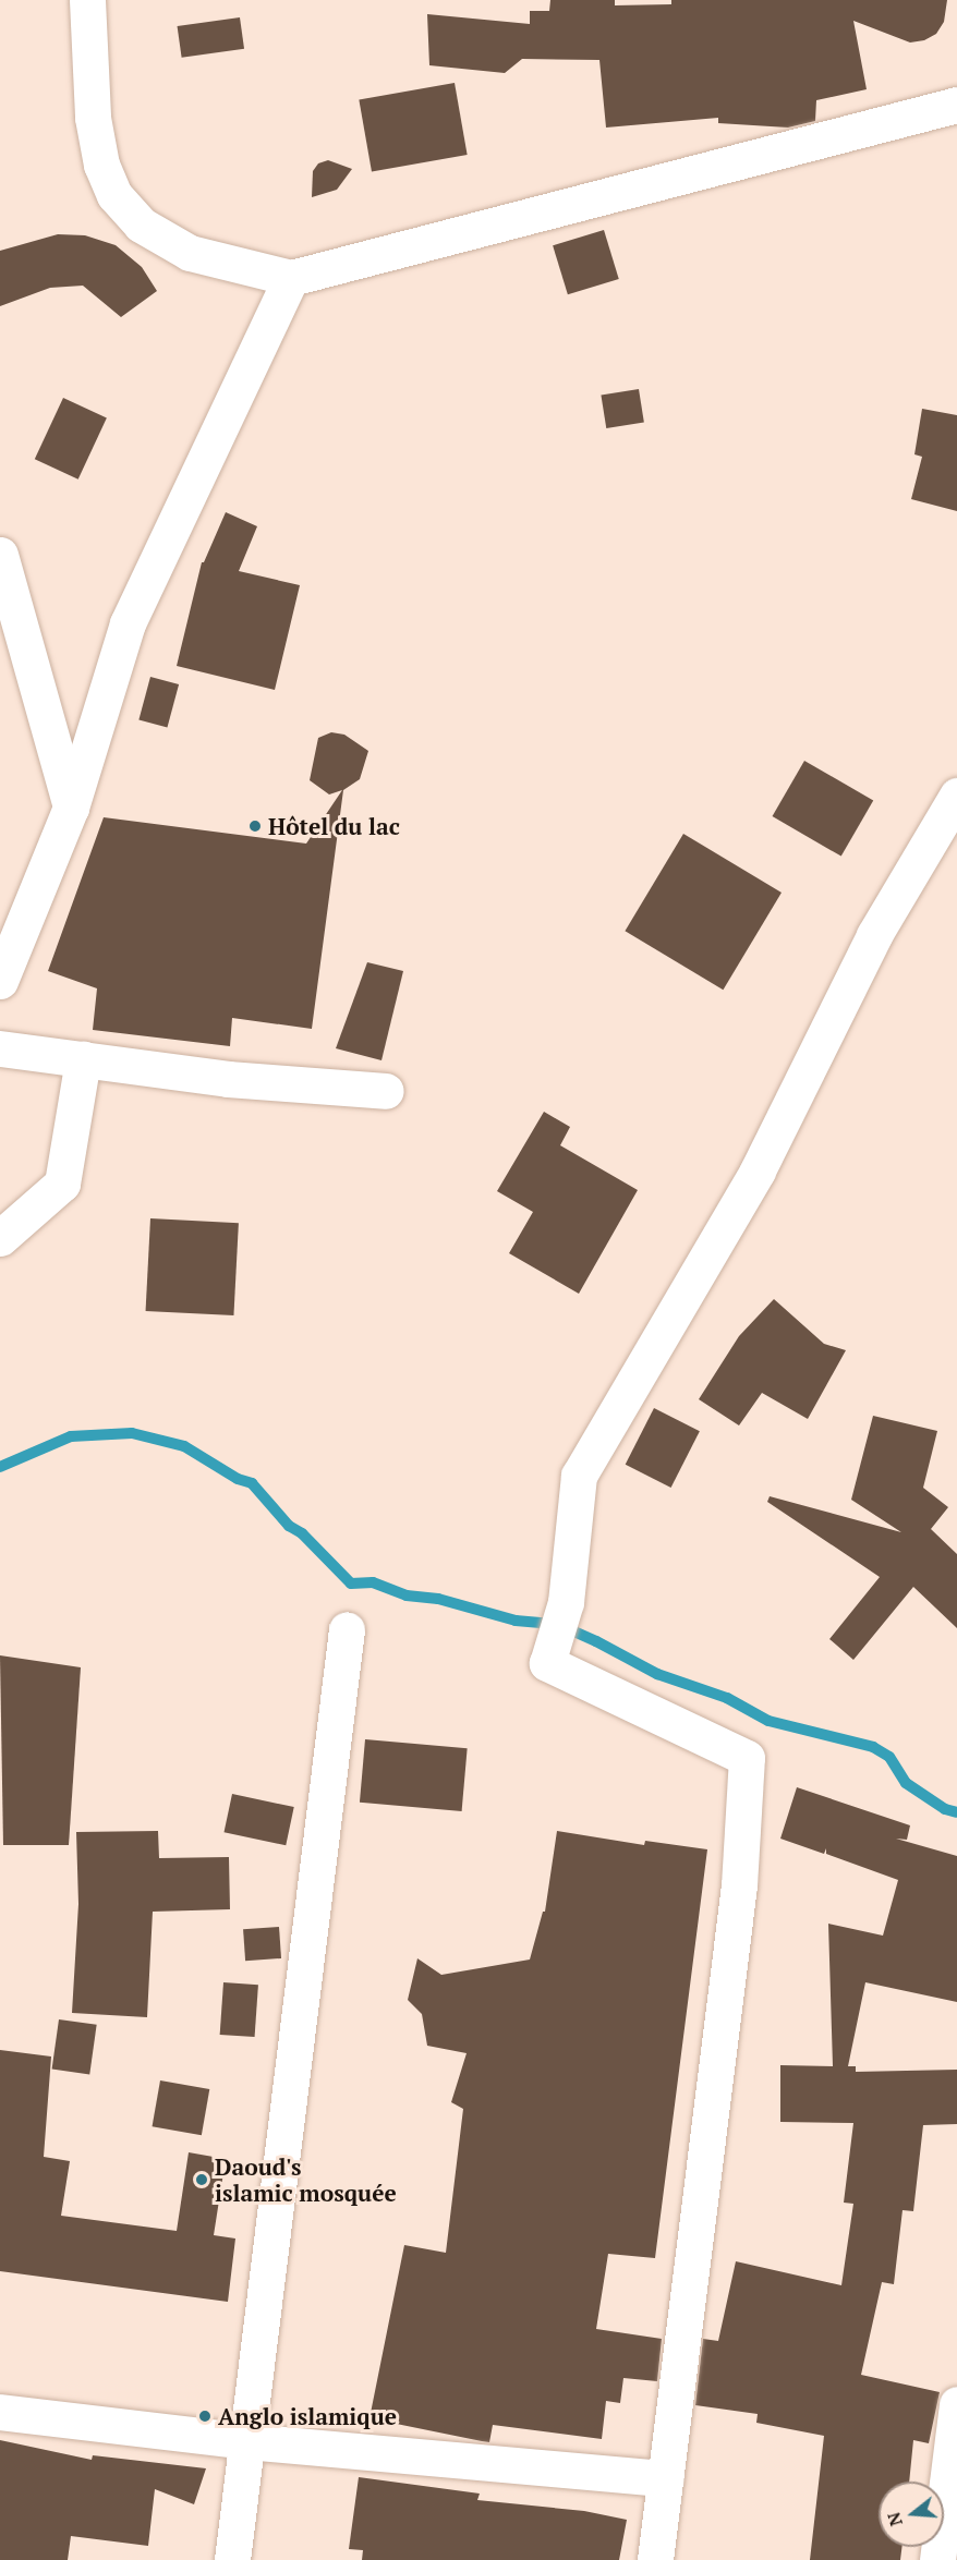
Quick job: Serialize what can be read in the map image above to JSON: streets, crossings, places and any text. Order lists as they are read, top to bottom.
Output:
{
  "places": ["Hôtel du lac", "Daoud's islamic mosquée", "Anglo islamique"],
  "north": "left"
}
